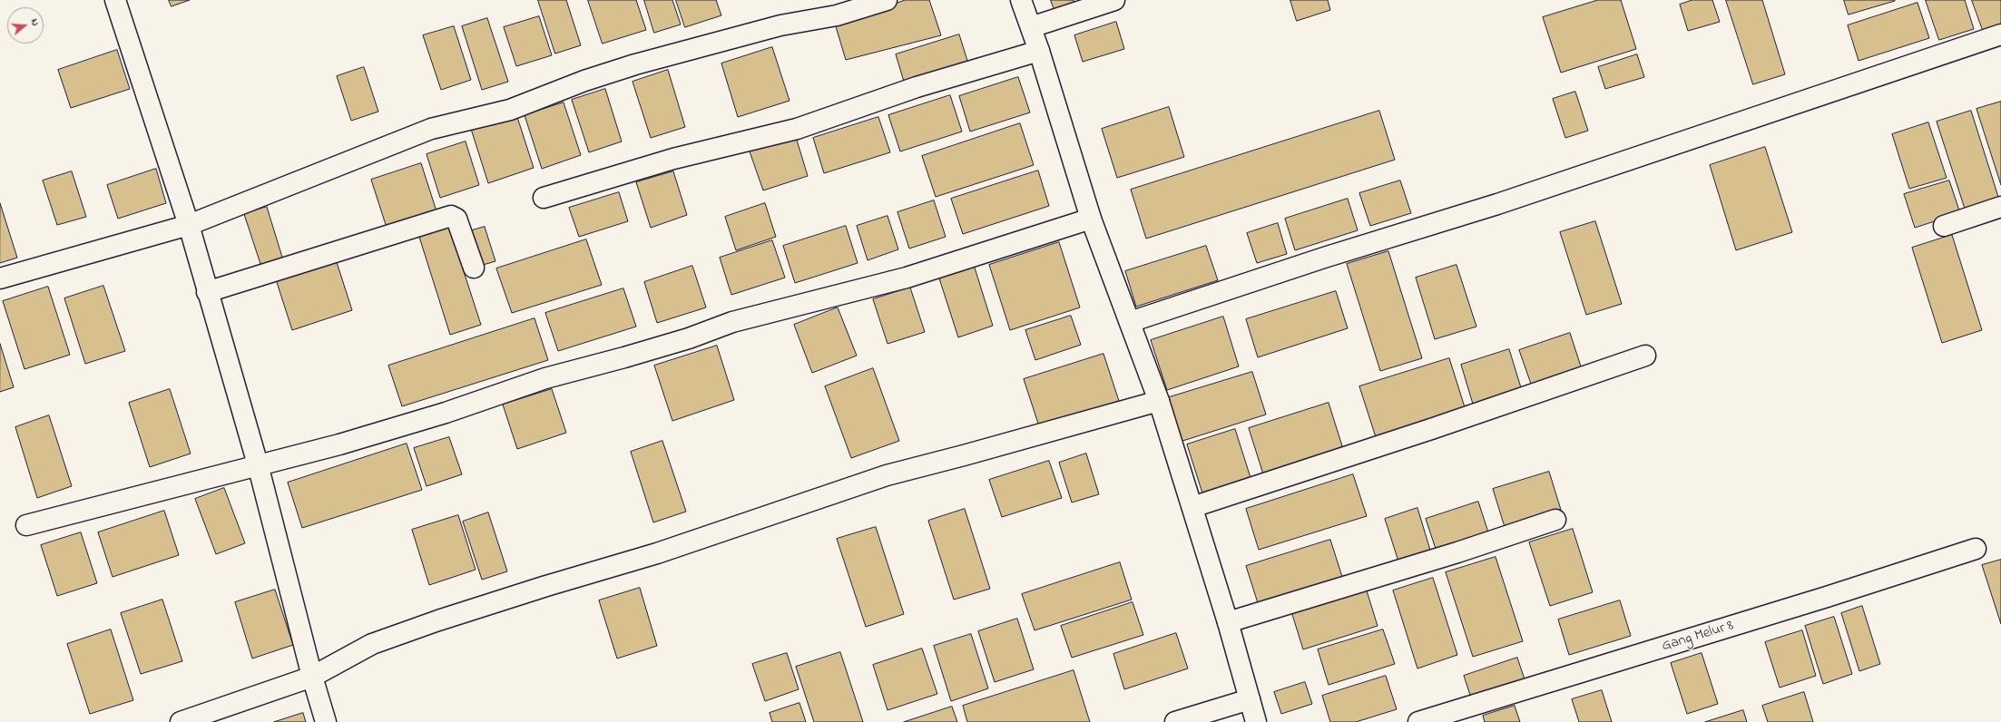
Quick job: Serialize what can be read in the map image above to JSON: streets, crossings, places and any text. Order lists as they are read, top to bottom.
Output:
{
  "streets": {
    "street": ["Gang Melur 8"]
  },
  "north": "right"
}
